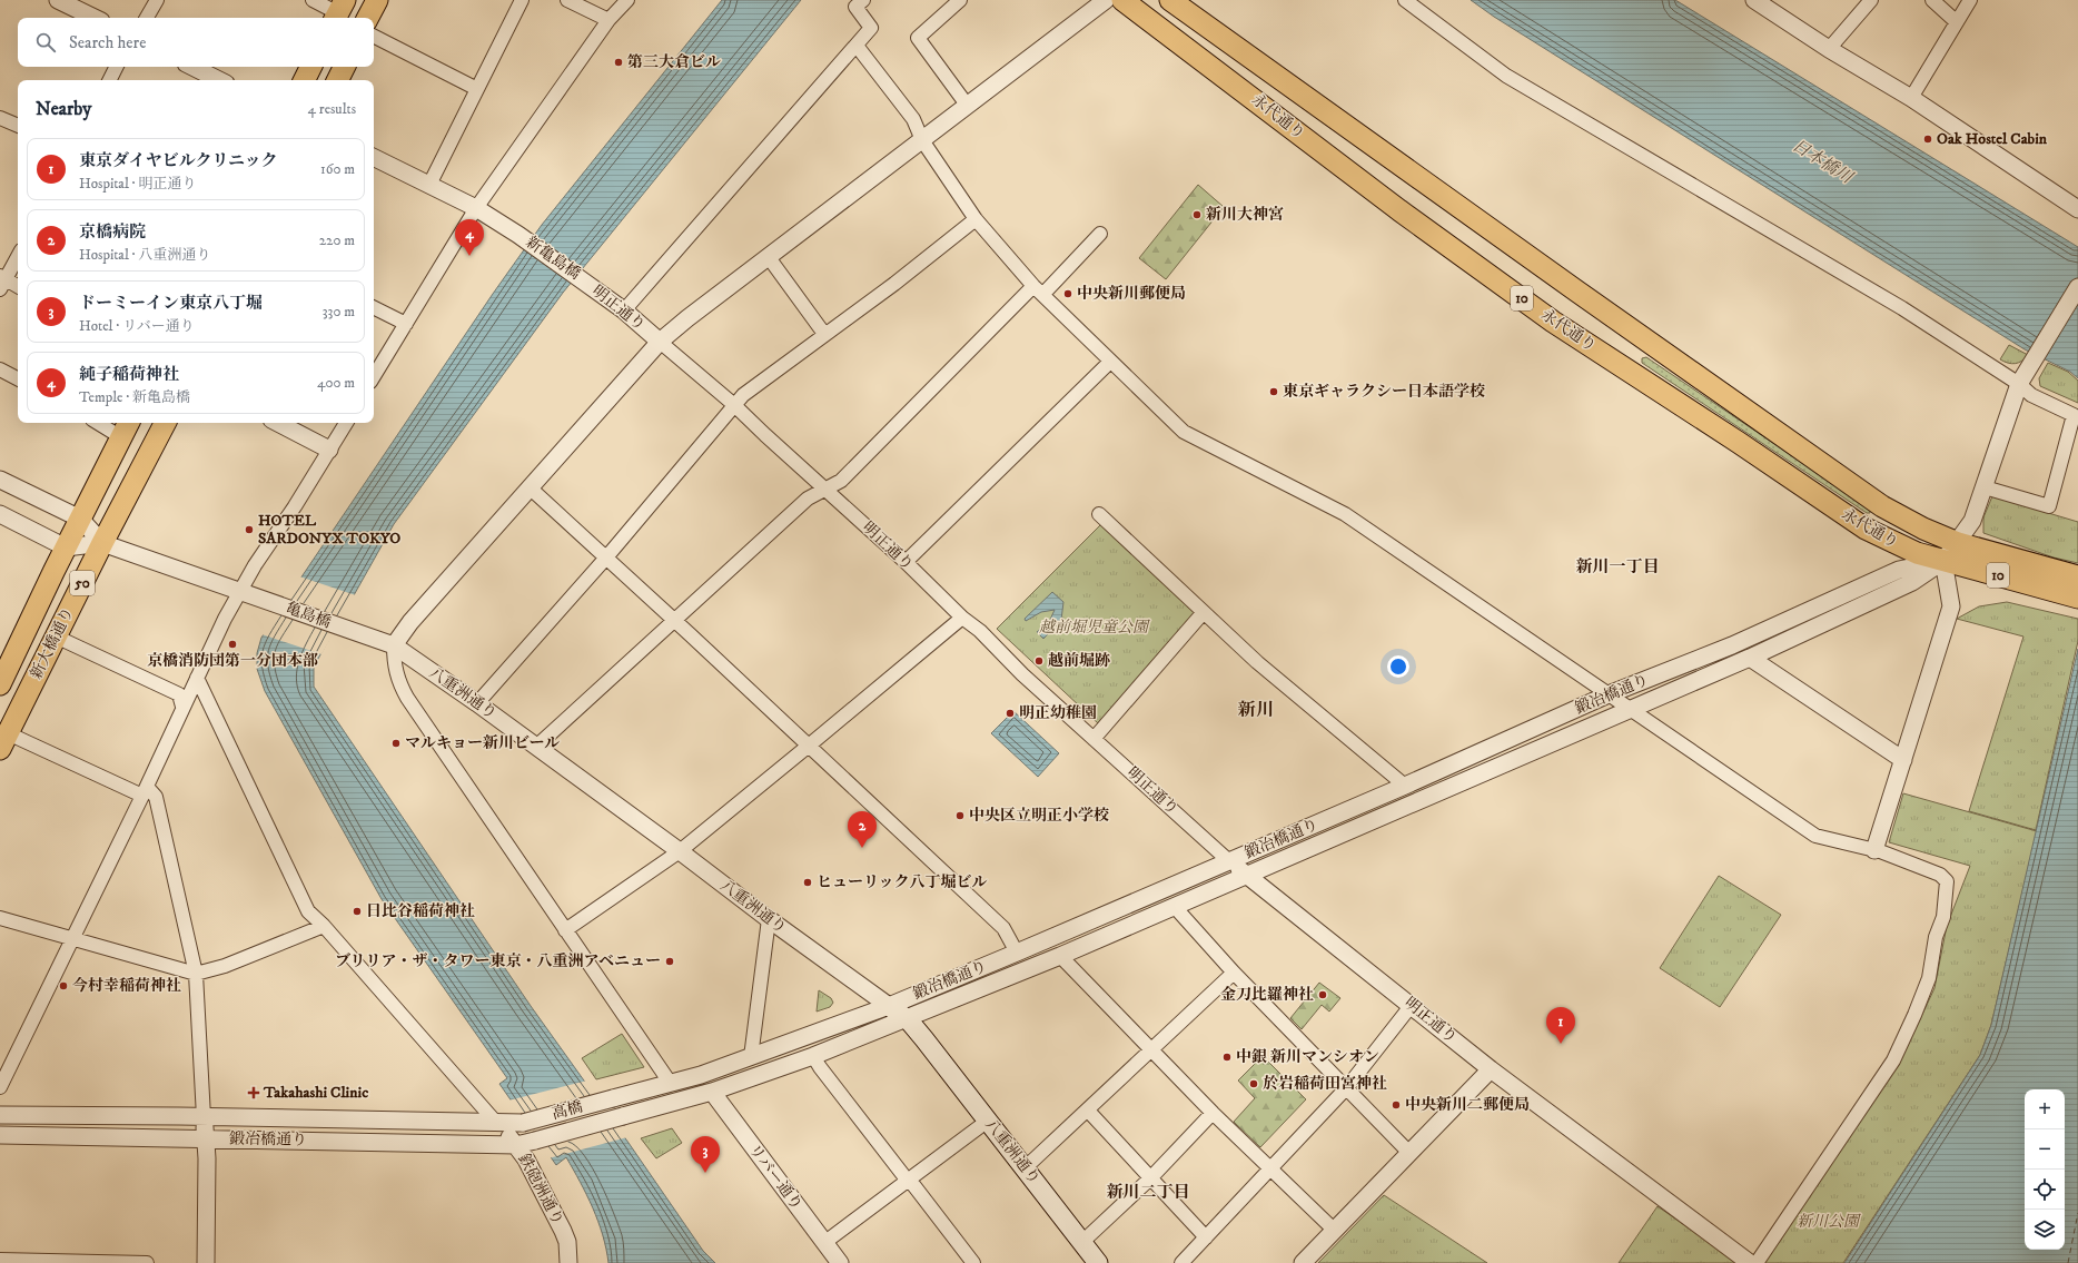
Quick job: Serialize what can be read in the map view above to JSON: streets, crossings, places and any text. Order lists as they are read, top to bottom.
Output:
{
  "streets": {
    "main road": [
      "永代通り",
      "10",
      "50",
      "新大橋通り",
      "八重洲通り"
    ],
    "street": [
      "新亀島橋",
      "明正通り",
      "亀島橋",
      "鍛冶橋通り",
      "高橋",
      "リバー通り",
      "鉄砲洲通り"
    ]
  },
  "crossings": [
    ["永代通り", "10"],
    ["永代通り", "鍛冶橋通り"],
    ["新亀島橋", "明正通り"],
    ["明正通り", "鍛冶橋通り"],
    ["亀島橋", "八重洲通り"],
    ["八重洲通り", "鍛冶橋通り"],
    ["鍛冶橋通り", "高橋"],
    ["鍛冶橋通り", "リバー通り"],
    ["鍛冶橋通り", "鉄砲洲通り"]
  ],
  "districts": ["新川一丁目", "新川", "新川二丁目"],
  "water": ["日本橋川"],
  "parks": ["越前堀児童公園", "新川公園"],
  "places": {
    "other": [
      "第三大倉ビル",
      "Oak Hostel Cabin",
      "新川大神宮",
      "中央新川郵便局",
      "東京ギャラクシー日本語学校",
      "HOTEL SARDONYX TOKYO",
      "京橋消防団第一分団本部",
      "越前堀跡",
      "明正幼稚園",
      "マルキョー新川ビール",
      "中央区立明正小学校",
      "ヒューリック八丁堀ビル",
      "日比谷稲荷神社",
      "ブリリア・ザ・タワー東京・八重洲アベニュー",
      "今村幸稲荷神社",
      "金刀比羅神社",
      "中銀 新川マンシオン",
      "於岩稲荷田宮神社",
      "中央新川二郵便局"
    ],
    "health": ["Takahashi Clinic"]
  },
  "page": {
    "search": "Search here",
    "heading": ["Nearby", "4 results"],
    "list": [
      {
        "mark": "1",
        "name": "東京ダイヤビルクリニック",
        "note": "Hospital · 明正通り",
        "value": "160 m"
      },
      {
        "mark": "2",
        "name": "京橋病院",
        "note": "Hospital · 八重洲通り",
        "value": "220 m"
      },
      {
        "mark": "3",
        "name": "ドーミーイン東京八丁堀",
        "note": "Hotel · リバー通り",
        "value": "330 m"
      },
      {
        "mark": "4",
        "name": "純子稲荷神社",
        "note": "Temple · 新亀島橋",
        "value": "400 m"
      }
    ],
    "pins": [
      "4",
      "2",
      "1",
      "3"
    ],
    "map_buttons": ["+", "−"]
  }
}
